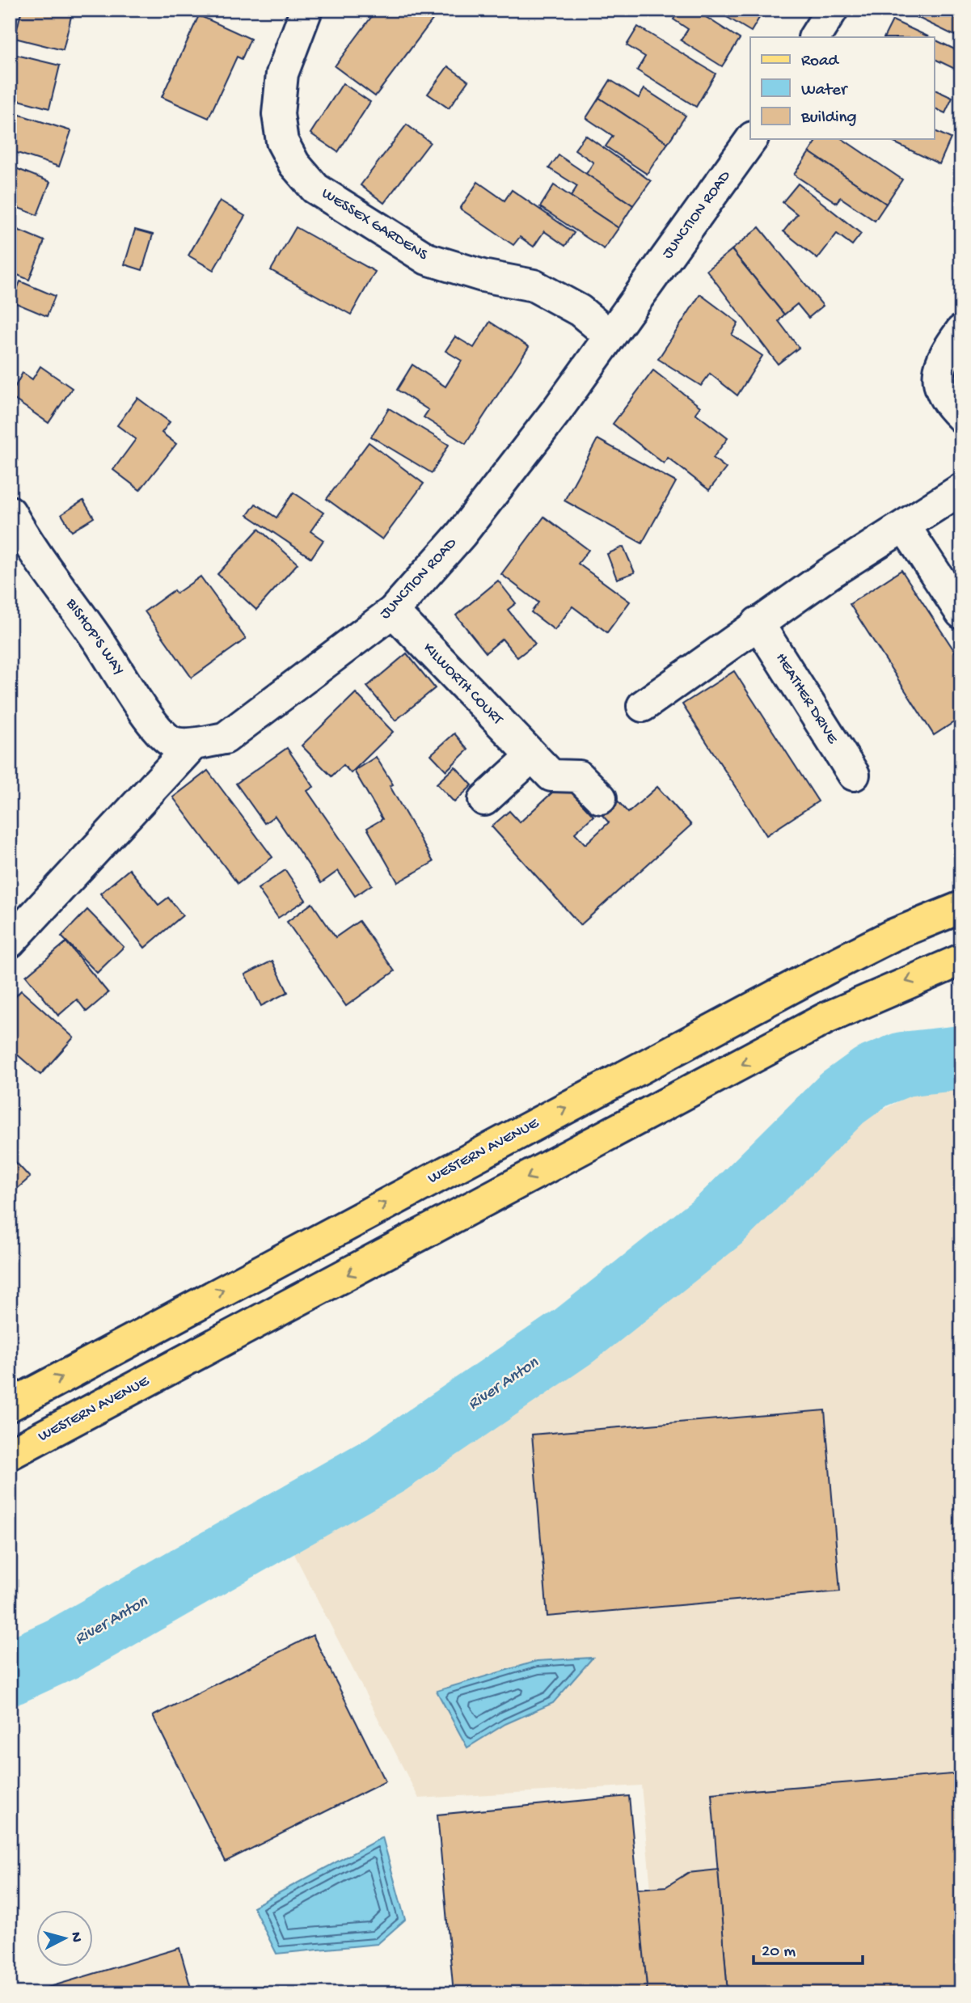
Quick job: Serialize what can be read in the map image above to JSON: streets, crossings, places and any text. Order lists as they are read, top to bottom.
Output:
{
  "streets": {
    "main road": ["WESTERN AVENUE"],
    "street": [
      "JUNCTION ROAD",
      "WESSEX GARDENS",
      "BISHOP'S WAY",
      "KILWORTH COURT",
      "HEATHER DRIVE"
    ]
  },
  "crossings": [
    ["JUNCTION ROAD", "WESSEX GARDENS"],
    ["JUNCTION ROAD", "BISHOP'S WAY"],
    ["JUNCTION ROAD", "KILWORTH COURT"]
  ],
  "water": ["River Anton"],
  "legend": ["Road", "Water", "Building"],
  "scale_bar": "20 m",
  "north": "right"
}
